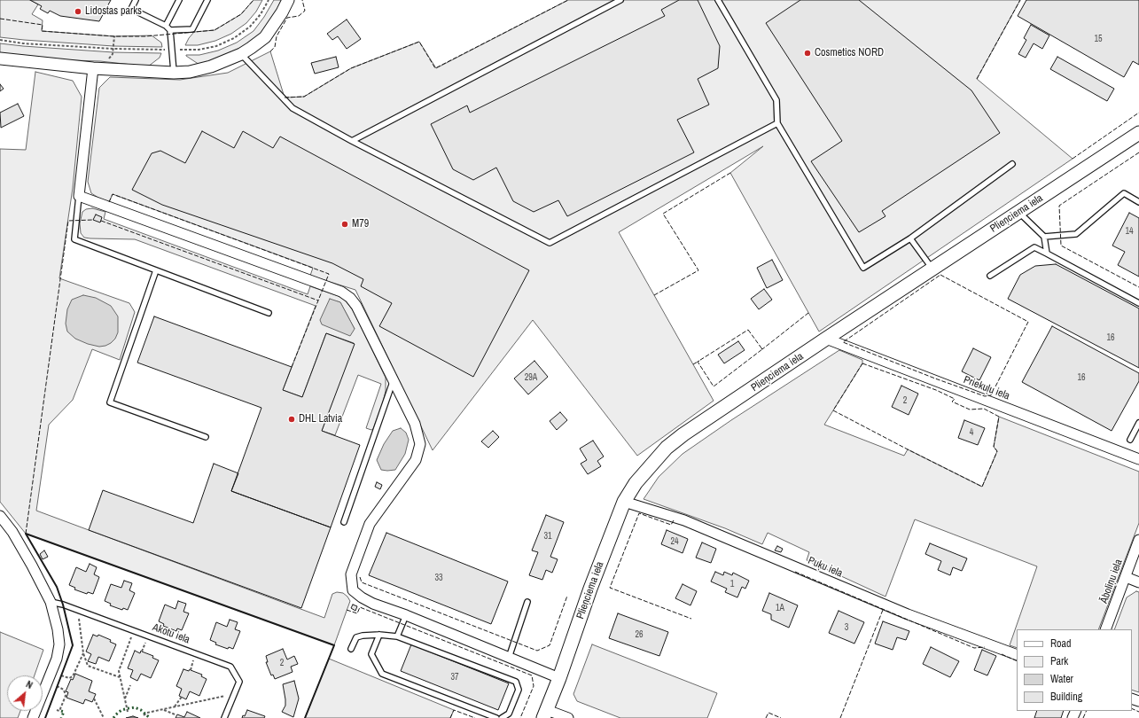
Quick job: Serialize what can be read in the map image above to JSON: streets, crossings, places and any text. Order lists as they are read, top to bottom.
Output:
{
  "streets": {
    "main road": ["Plieņciema iela"],
    "street": ["Priekuļu iela", "Puķu iela", "Āboliņu iela"],
    "lane": ["Akotu iela"]
  },
  "crossings": [
    ["Plieņciema iela", "Priekuļu iela"],
    ["Plieņciema iela", "Puķu iela"]
  ],
  "places": [
    "Lidostas parks",
    "Cosmetics NORD",
    "M79",
    "DHL Latvia"
  ],
  "house_numbers": [
    "15",
    "14",
    "16",
    "29A",
    "16",
    "2",
    "4",
    "31",
    "24",
    "33",
    "1",
    "1A",
    "3",
    "26",
    "2",
    "37"
  ],
  "legend": [
    "Road",
    "Park",
    "Water",
    "Building"
  ],
  "north": "top right"
}
